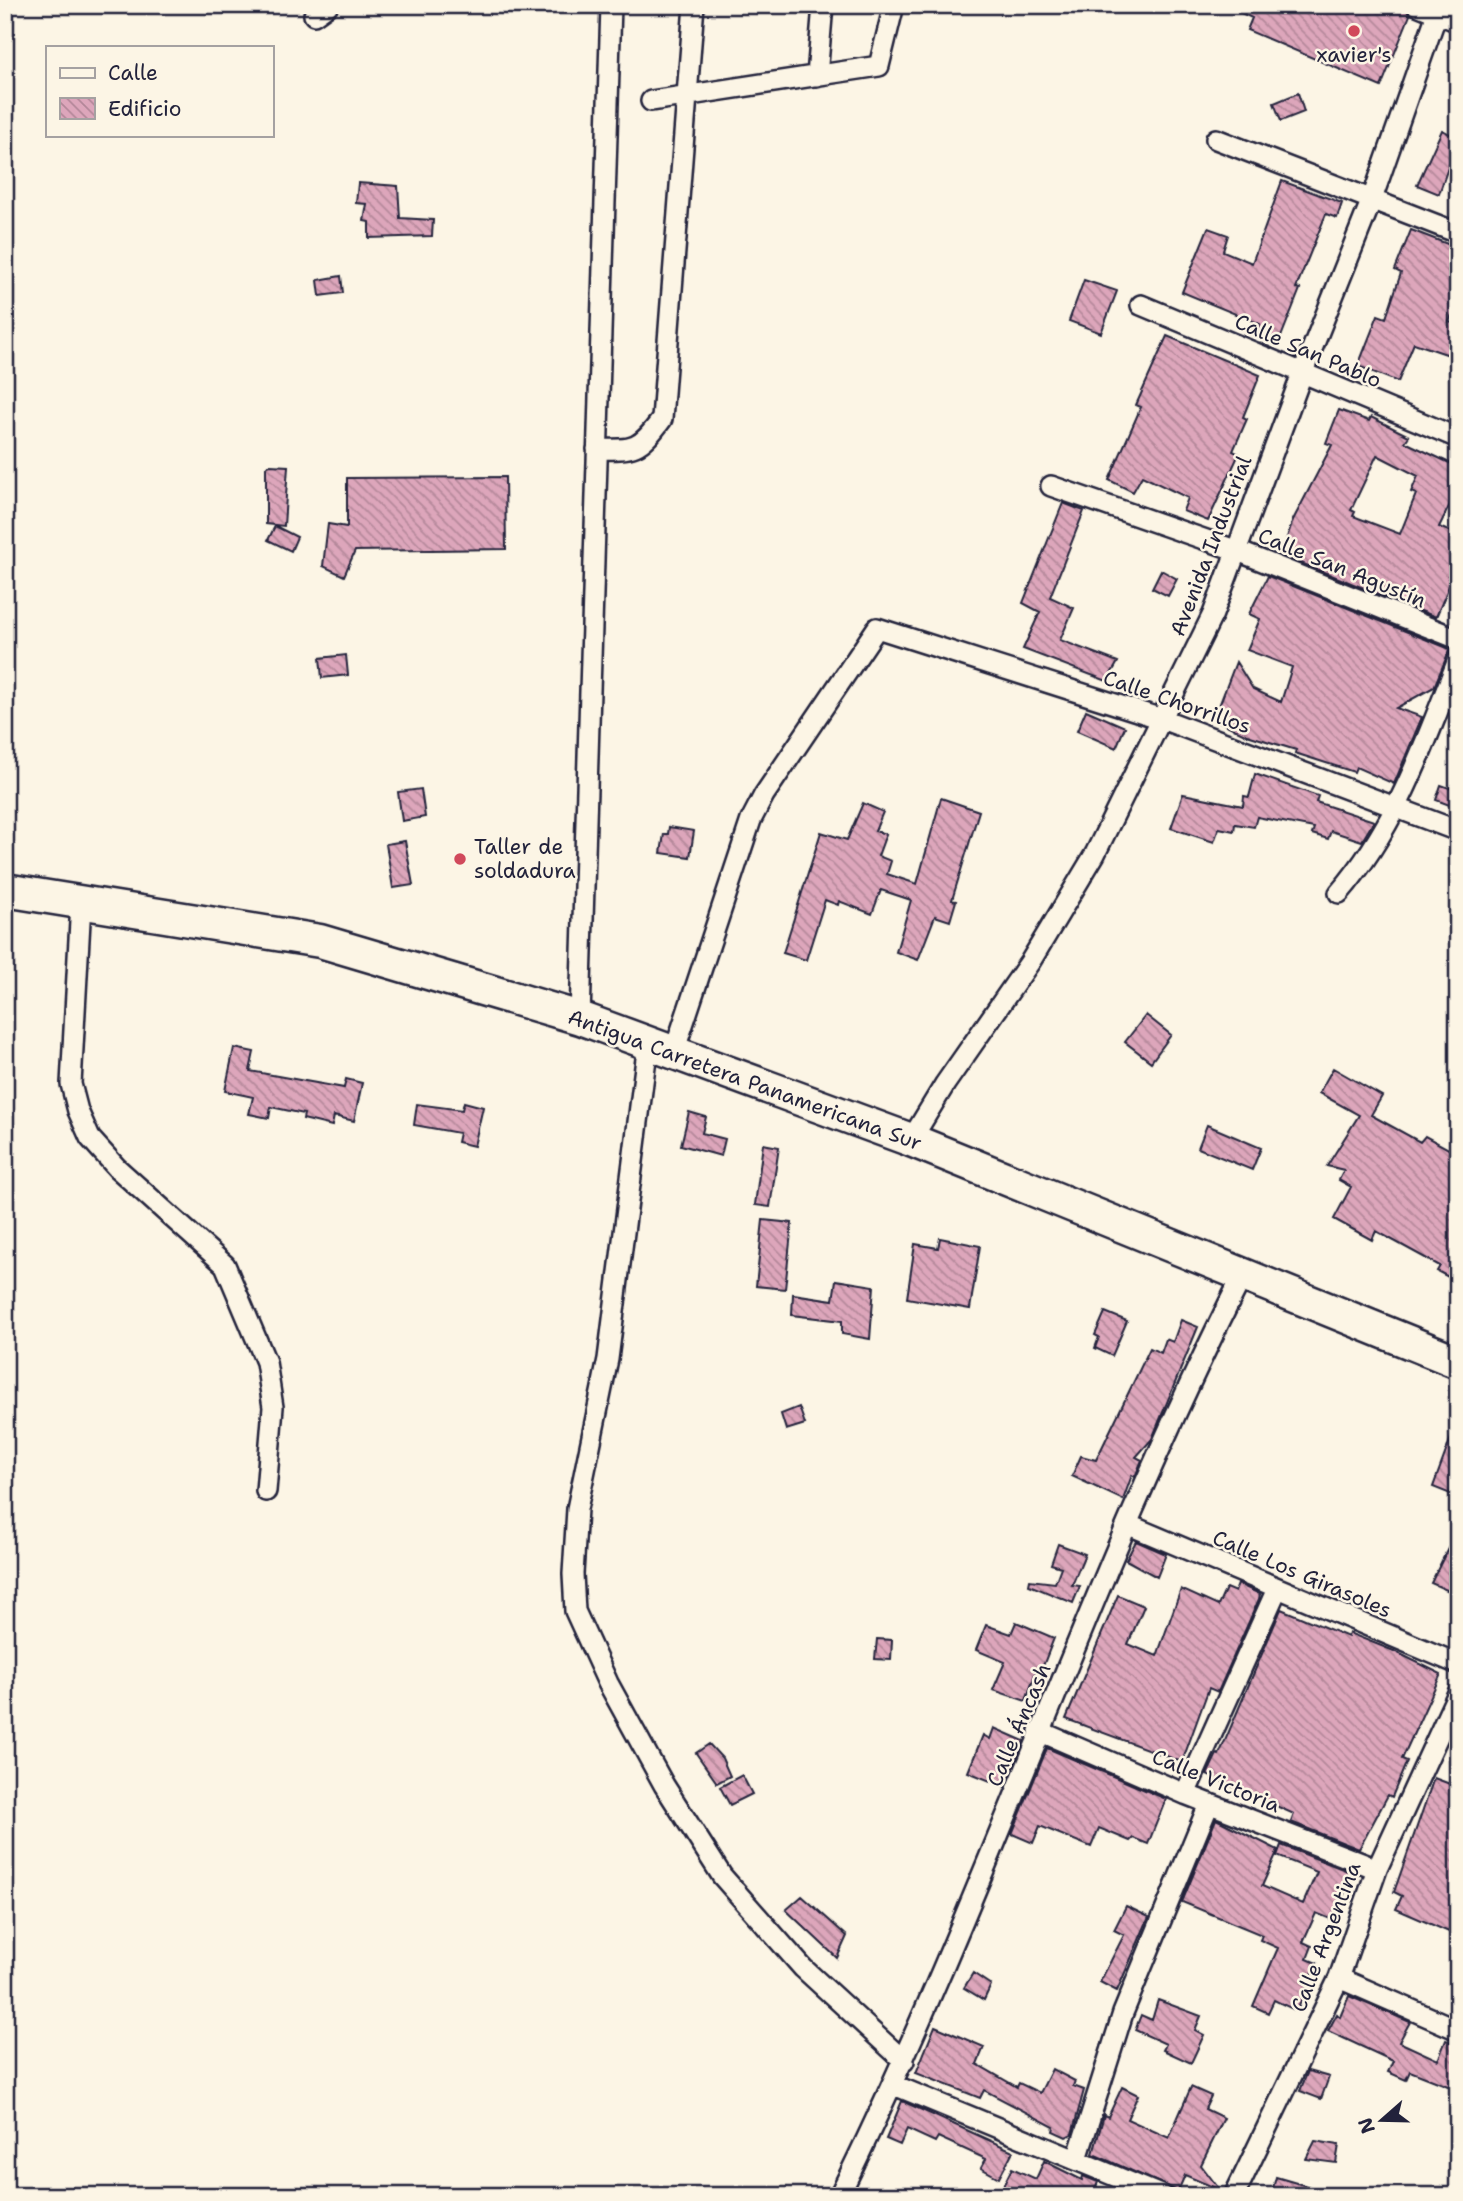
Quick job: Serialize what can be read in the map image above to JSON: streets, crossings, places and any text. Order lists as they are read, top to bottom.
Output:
{
  "streets": {
    "highway": ["Antigua Carretera Panamericana Sur"],
    "street": [
      "Calle San Pablo",
      "Avenida Industrial",
      "Calle San Agustín",
      "Calle Chorrillos",
      "Calle Los Girasoles",
      "Calle Áncash",
      "Calle Victoria",
      "Calle Argentina"
    ]
  },
  "crossings": [
    ["Calle San Pablo", "Avenida Industrial"],
    ["Avenida Industrial", "Calle San Agustín"],
    ["Avenida Industrial", "Calle Chorrillos"],
    ["Avenida Industrial", "Antigua Carretera Panamericana Sur"],
    ["Calle Chorrillos", "Antigua Carretera Panamericana Sur"],
    ["Antigua Carretera Panamericana Sur", "Calle Áncash"],
    ["Calle Los Girasoles", "Calle Áncash"],
    ["Calle Áncash", "Calle Victoria"],
    ["Calle Victoria", "Calle Argentina"]
  ],
  "places": ["xavier's", "Taller de soldadura"],
  "legend": ["Calle", "Edificio"],
  "north": "left"
}
